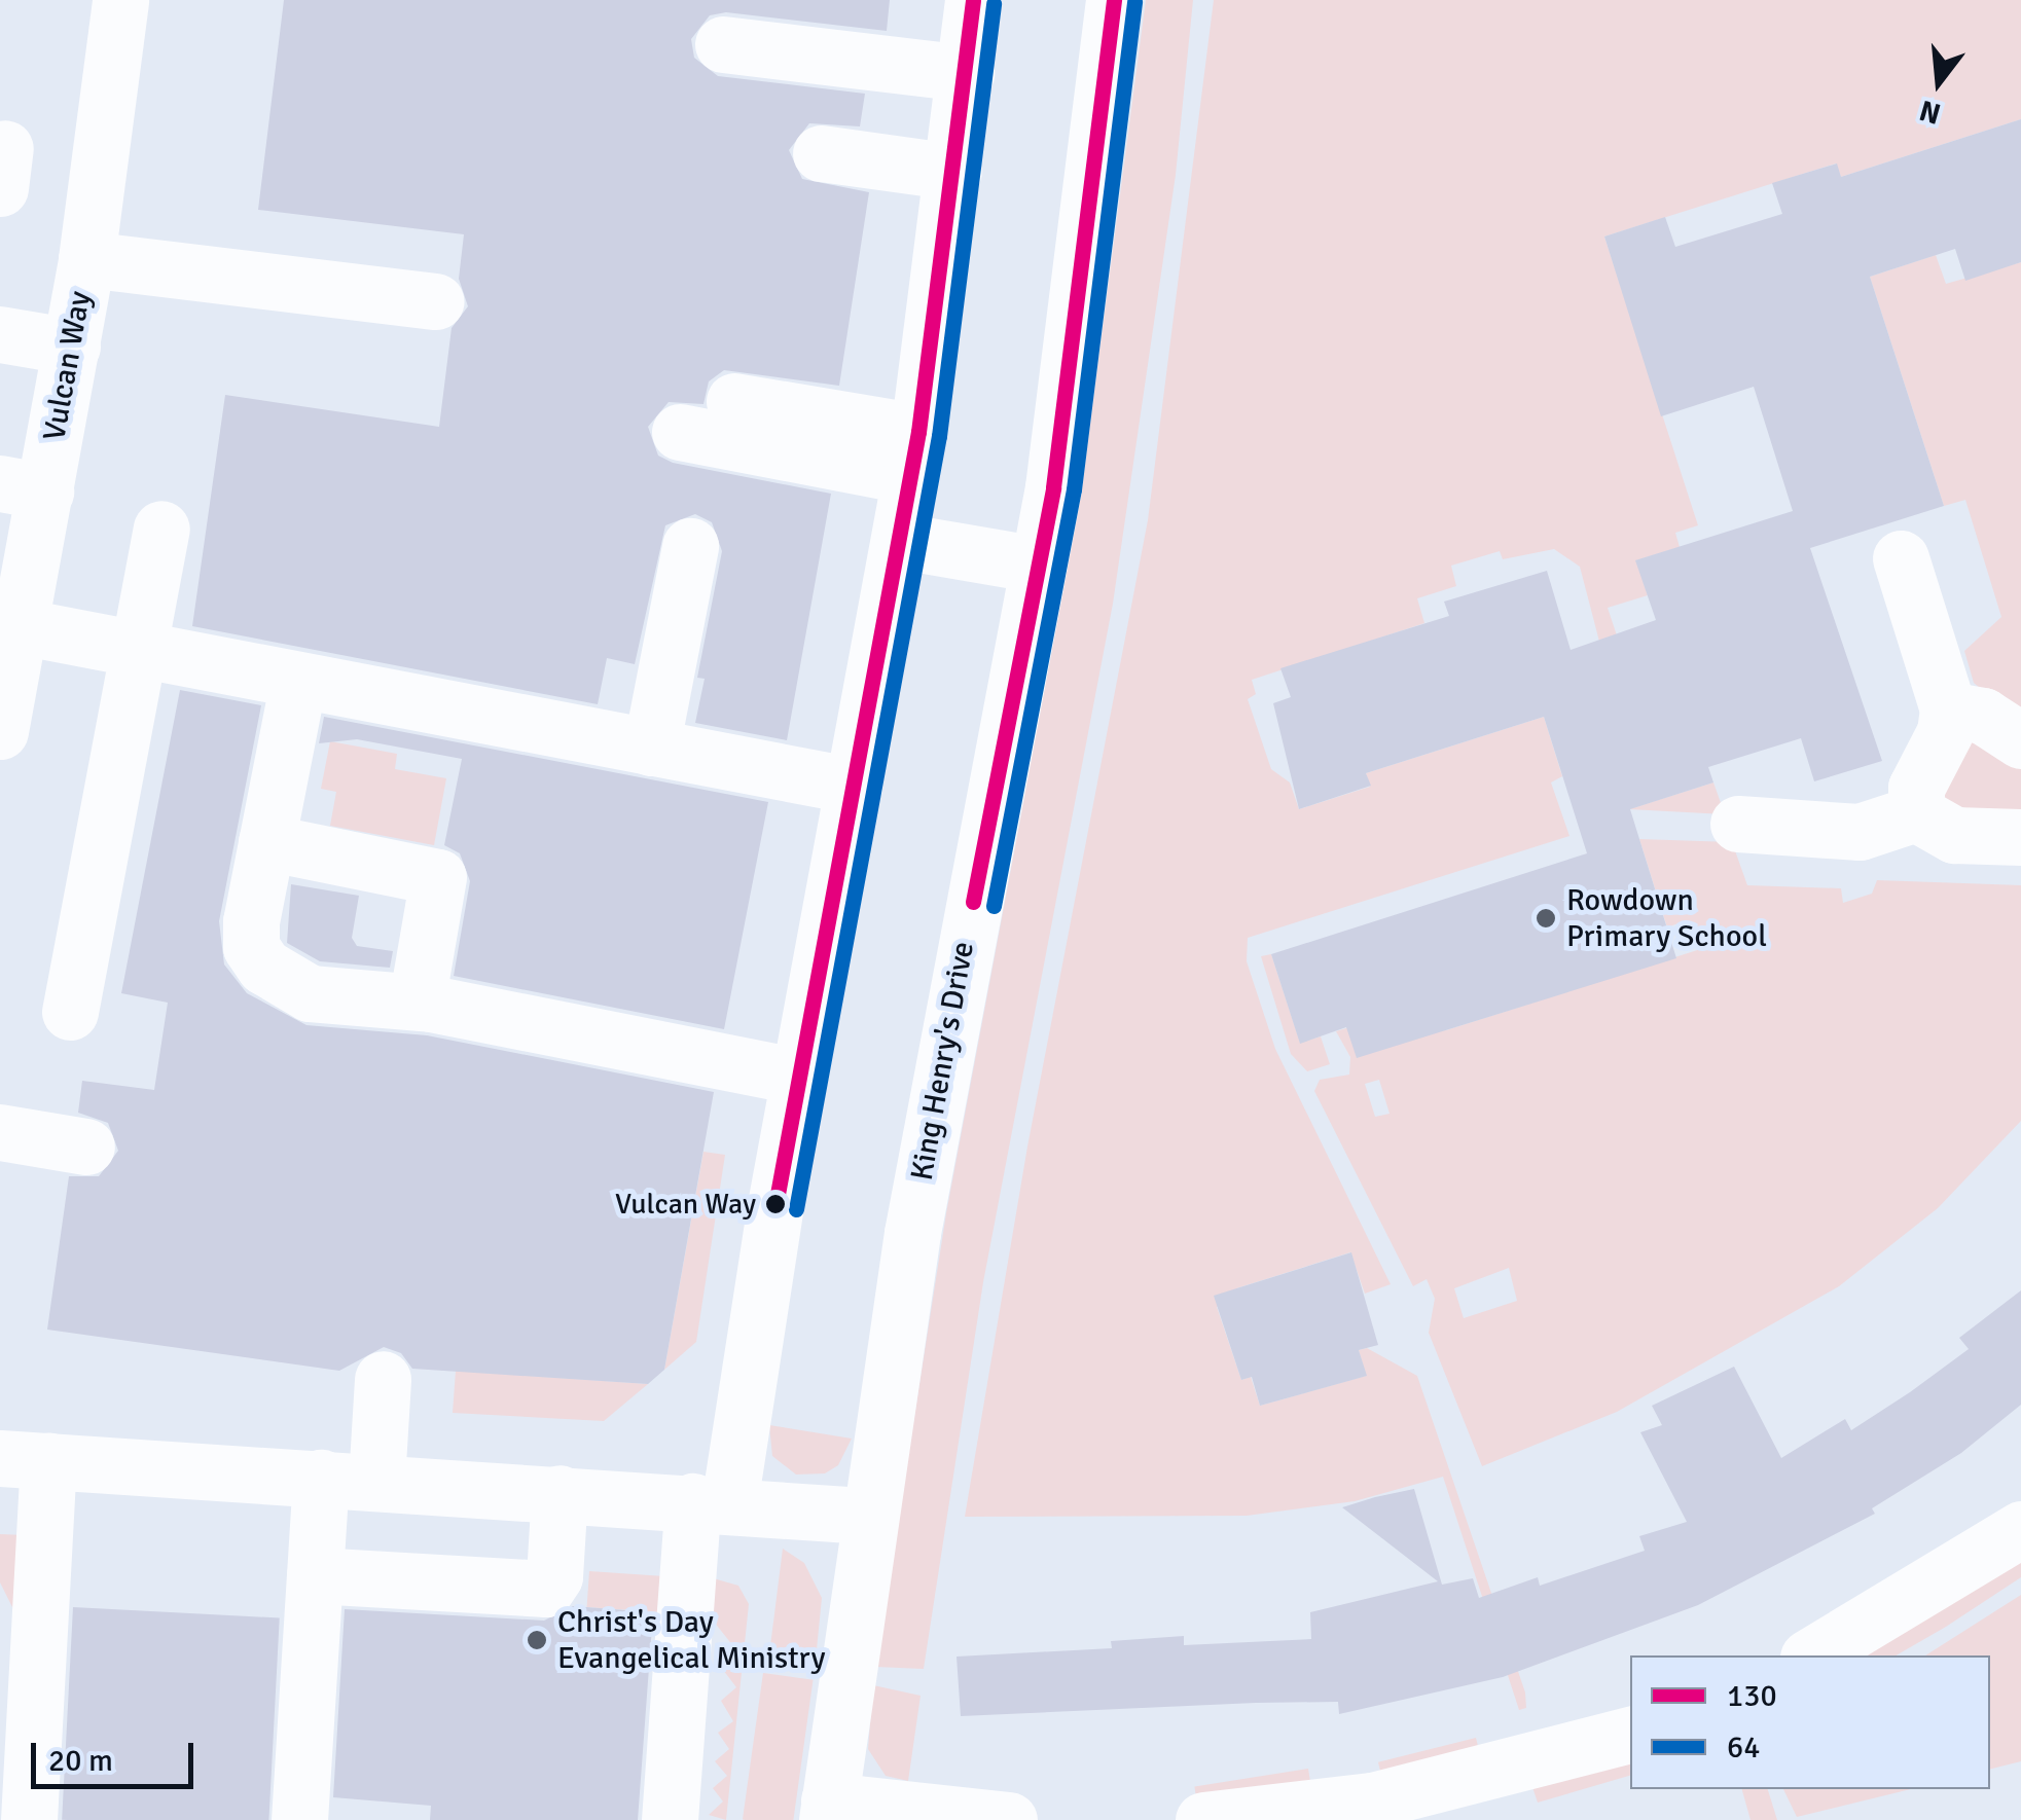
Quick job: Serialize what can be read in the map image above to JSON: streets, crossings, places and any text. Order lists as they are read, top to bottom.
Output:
{
  "streets": {
    "street": ["Vulcan Way", "King Henry's Drive"]
  },
  "places": ["Rowdown Primary School", "Vulcan Way", "Christ's Day Evangelical Ministry"],
  "lines": ["transit line 130", "transit line 64"],
  "legend": ["130", "64"],
  "scale_bar": "20 m",
  "north": "bottom"
}
